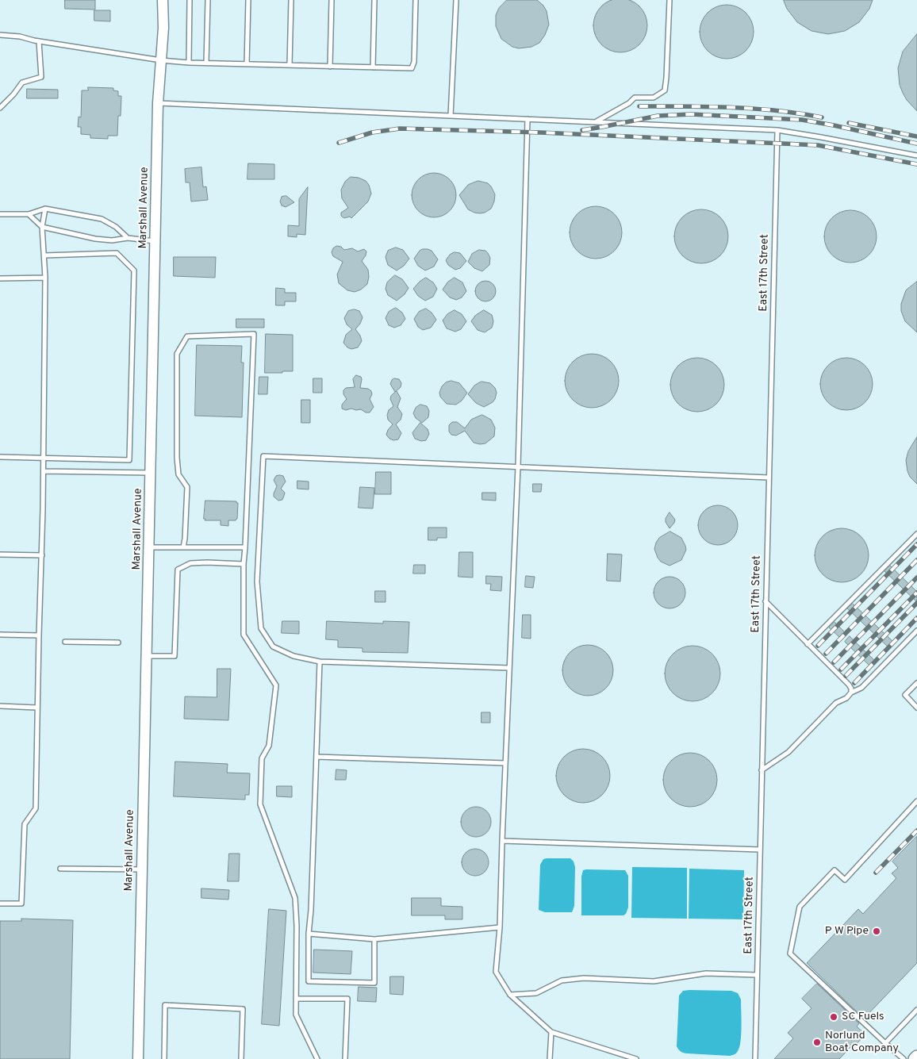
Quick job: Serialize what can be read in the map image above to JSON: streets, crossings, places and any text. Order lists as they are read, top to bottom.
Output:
{
  "streets": {
    "street": ["Marshall Avenue"],
    "lane": ["East 17th Street"]
  },
  "places": ["P W Pipe", "SC Fuels", "Norlund Boat Company"]
}
